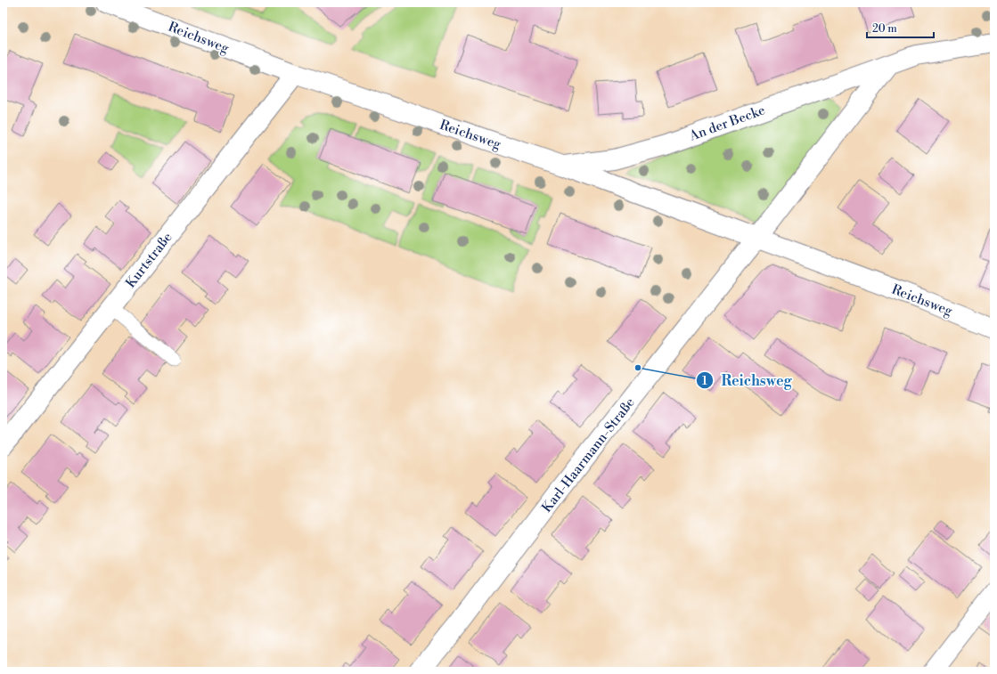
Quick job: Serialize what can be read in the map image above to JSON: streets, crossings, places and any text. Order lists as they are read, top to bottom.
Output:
{
  "streets": {
    "street": [
      "Reichsweg",
      "An der Becke",
      "Kurtstraße",
      "Karl-Haarmann-Straße"
    ]
  },
  "crossings": [
    ["Reichsweg", "An der Becke"],
    ["Reichsweg", "Kurtstraße"],
    ["Reichsweg", "Karl-Haarmann-Straße"]
  ],
  "places": ["Reichsweg"],
  "scale_bar": "20 m"
}
